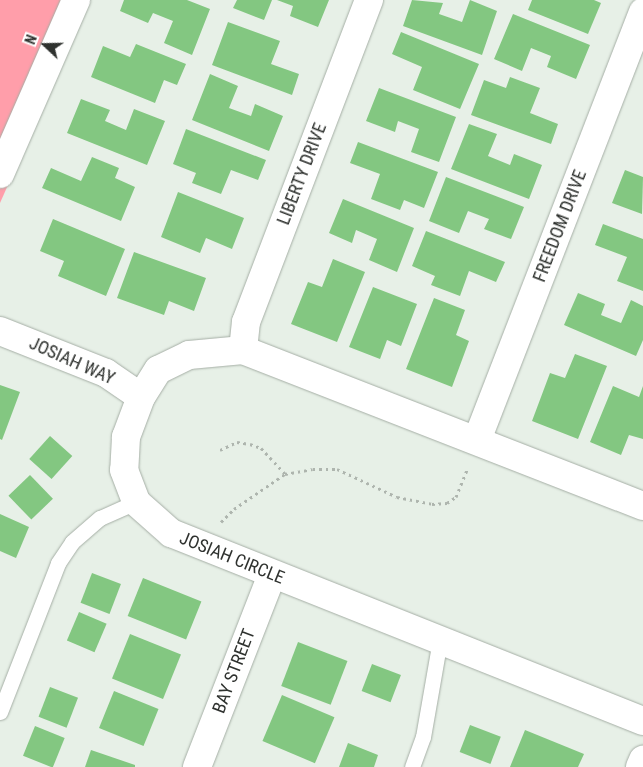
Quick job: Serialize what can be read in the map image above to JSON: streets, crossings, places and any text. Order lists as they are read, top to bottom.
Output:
{
  "streets": {
    "street": [
      "LIBERTY DRIVE",
      "FREEDOM DRIVE",
      "JOSIAH WAY",
      "JOSIAH CIRCLE",
      "BAY STREET"
    ]
  },
  "crossings": [
    ["LIBERTY DRIVE", "JOSIAH CIRCLE"],
    ["FREEDOM DRIVE", "JOSIAH CIRCLE"],
    ["JOSIAH WAY", "JOSIAH CIRCLE"],
    ["JOSIAH CIRCLE", "BAY STREET"]
  ],
  "north": "left"
}
